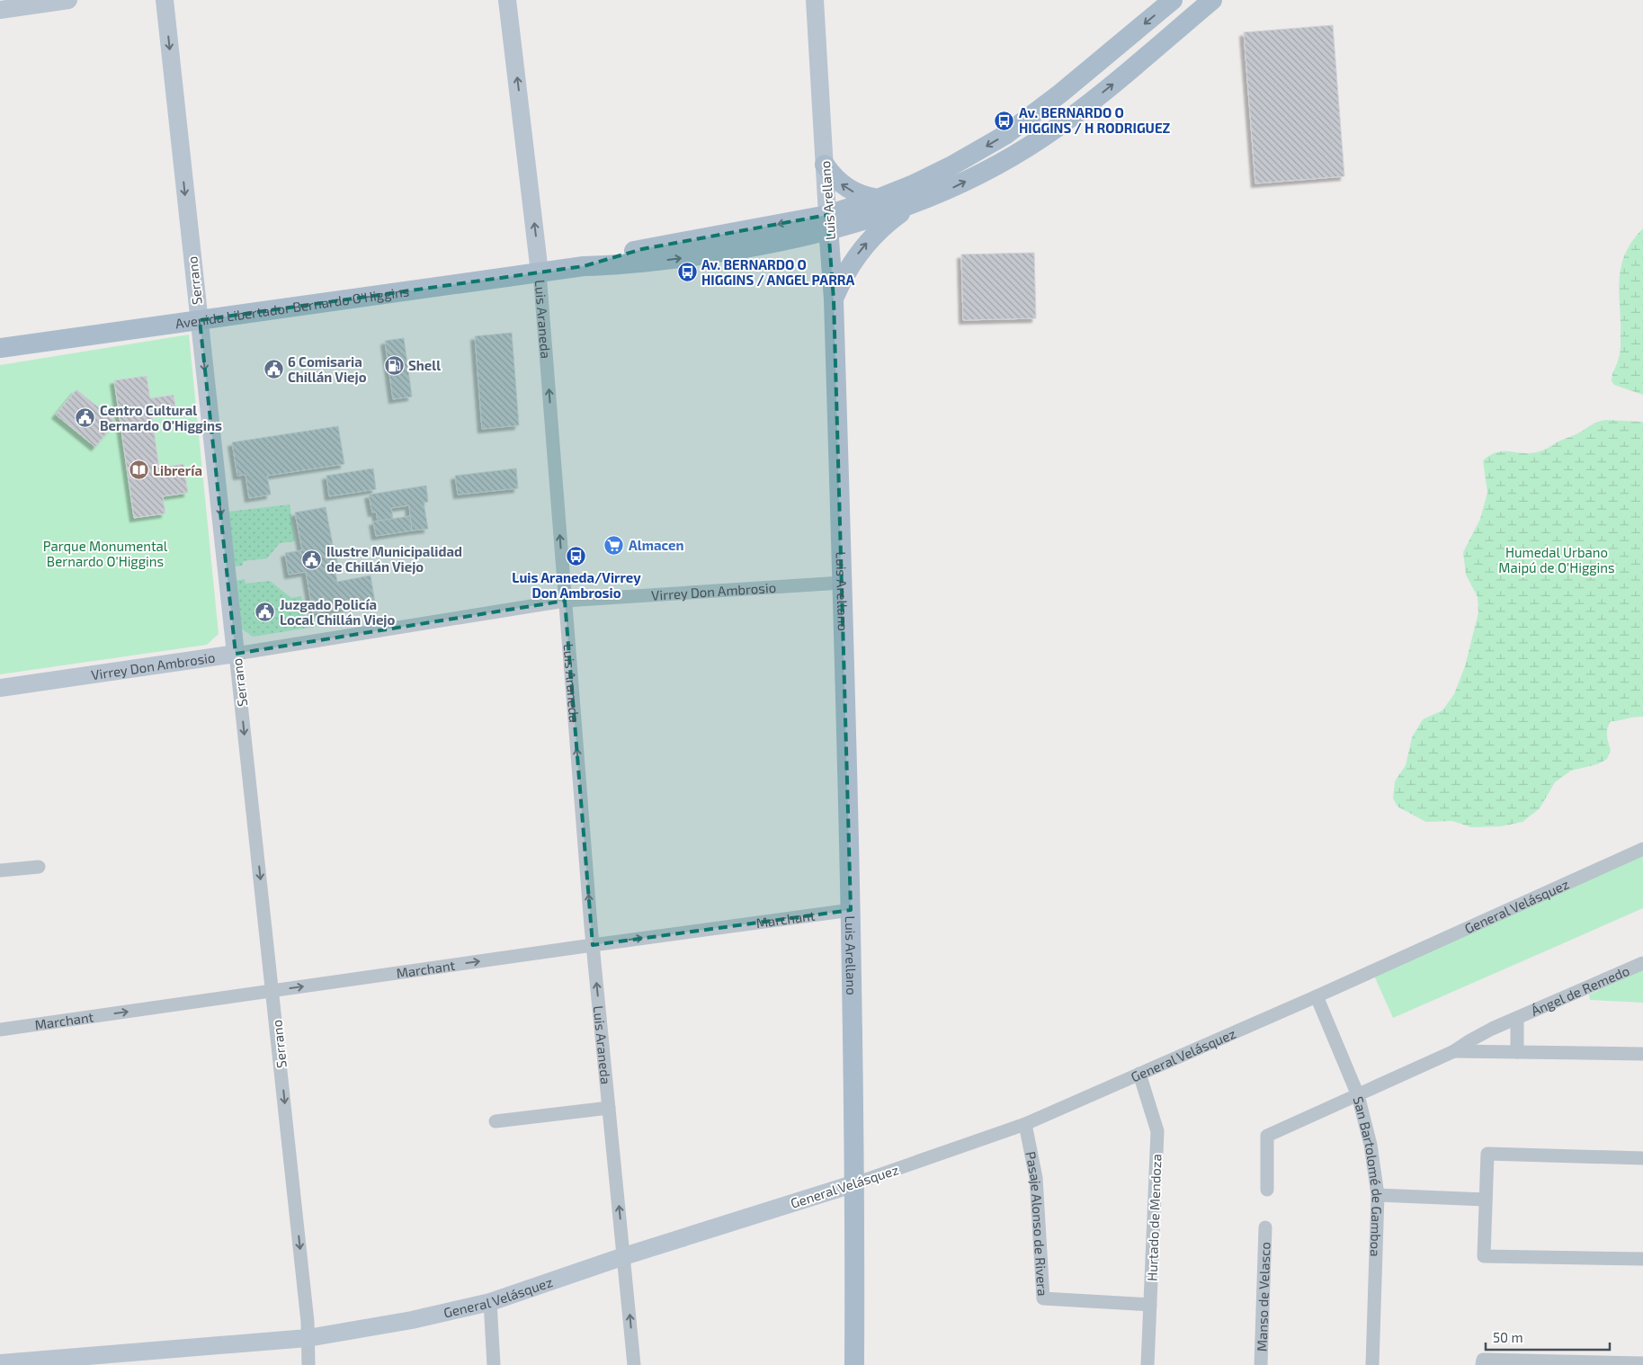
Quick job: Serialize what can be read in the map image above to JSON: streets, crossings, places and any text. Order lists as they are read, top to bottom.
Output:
{
  "streets": {
    "main road": ["Luis Arellano", "Avenida Libertador Bernardo O'Higgins"],
    "street": [
      "Serrano",
      "Luis Araneda",
      "Virrey Don Ambrosio",
      "General Velásquez",
      "Marchant",
      "Ángel de Remedo",
      "San Bartolomé de Gamboa",
      "Hurtado de Mendoza",
      "Pasaje Alonso de Rivera",
      "Manso de Velasco"
    ]
  },
  "crossings": [
    ["Luis Arellano", "Avenida Libertador Bernardo O'Higgins"],
    ["Luis Arellano", "Virrey Don Ambrosio"],
    ["Luis Arellano", "General Velásquez"],
    ["Luis Arellano", "Marchant"],
    ["Serrano", "Avenida Libertador Bernardo O'Higgins"],
    ["Serrano", "Virrey Don Ambrosio"],
    ["Serrano", "General Velásquez"],
    ["Serrano", "Marchant"],
    ["Avenida Libertador Bernardo O'Higgins", "Luis Araneda"],
    ["Luis Araneda", "Virrey Don Ambrosio"],
    ["Luis Araneda", "General Velásquez"],
    ["Luis Araneda", "Marchant"],
    ["General Velásquez", "San Bartolomé de Gamboa"],
    ["General Velásquez", "Hurtado de Mendoza"],
    ["General Velásquez", "Pasaje Alonso de Rivera"],
    ["Ángel de Remedo", "San Bartolomé de Gamboa"],
    ["Hurtado de Mendoza", "Pasaje Alonso de Rivera"]
  ],
  "one_way": ["Serrano", "Luis Araneda", "Marchant"],
  "parks": ["Parque Monumental Bernardo O'Higgins", "Humedal Urbano Maipú de O'Higgins"],
  "places": {
    "bus stop": ["Av. BERNARDO O HIGGINS / H RODRIGUEZ", "Av. BERNARDO O HIGGINS / ANGEL PARRA", "Luis Araneda/Virrey Don Ambrosio"],
    "fuel station": ["Shell"],
    "public building": [
      "6 Comisaria Chillán Viejo",
      "Centro Cultural Bernardo O'Higgins",
      "Ilustre Municipalidad de Chillán Viejo",
      "Juzgado Policía Local Chillán Viejo"
    ],
    "library": ["Librería"],
    "supermarket": ["Almacen"]
  },
  "scale_bar": "50 m"
}
